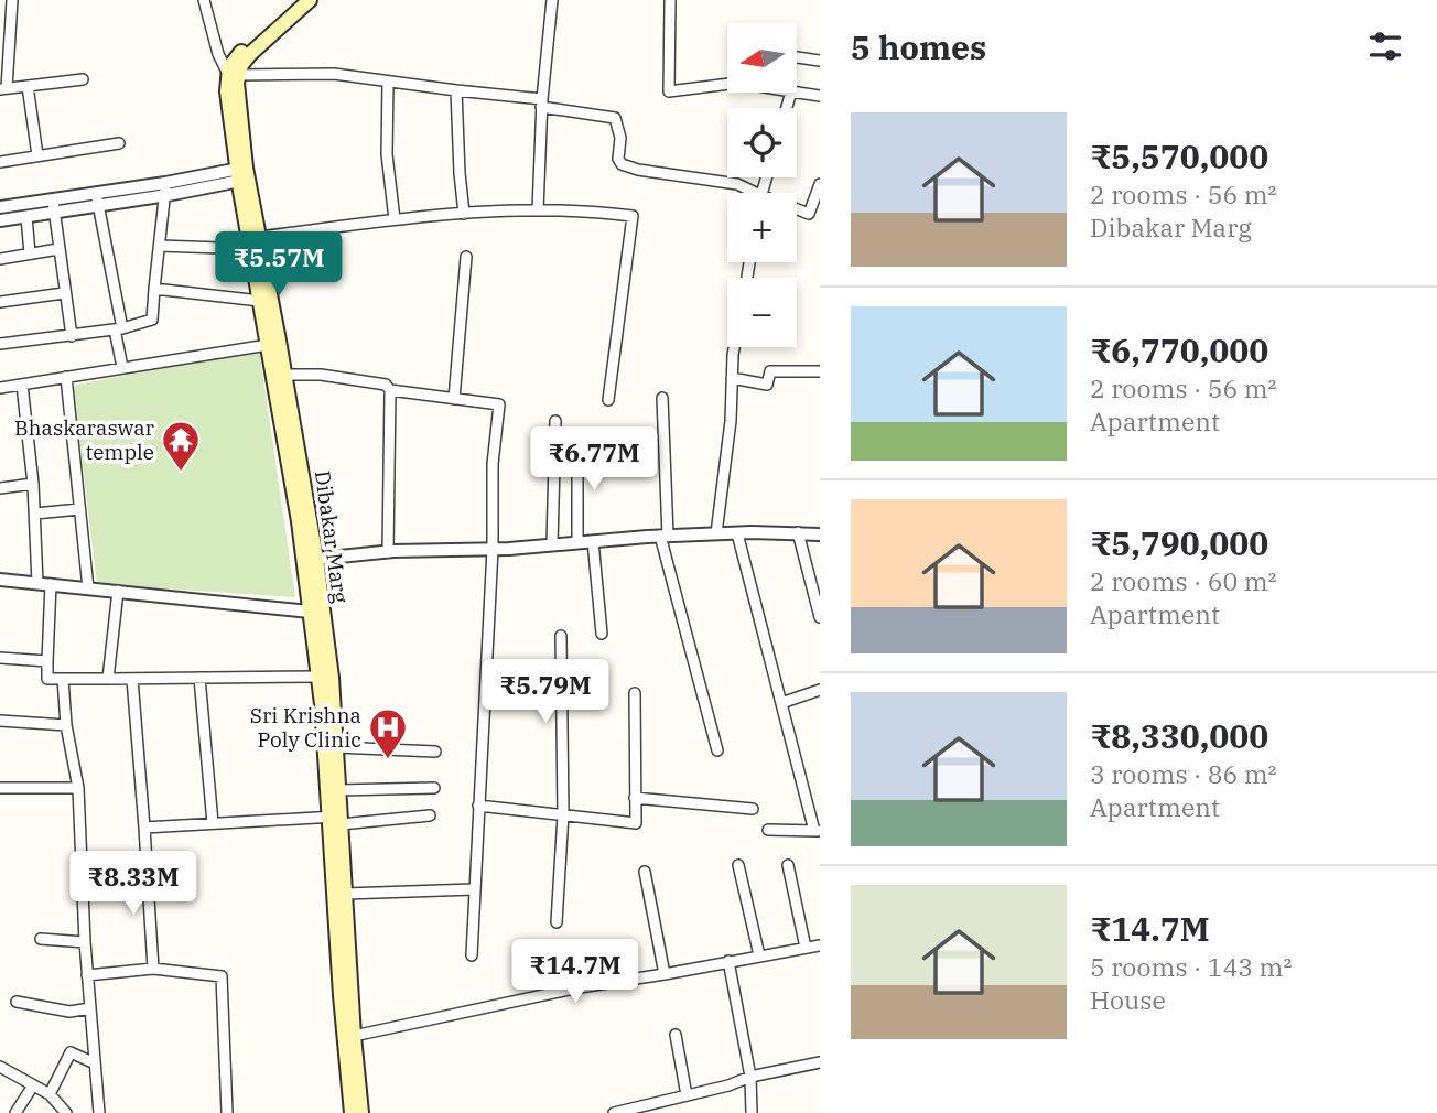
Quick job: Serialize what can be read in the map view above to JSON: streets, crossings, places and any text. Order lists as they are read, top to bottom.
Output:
{
  "streets": {
    "main road": ["Dibakar Marg"]
  },
  "places": {
    "temple": ["Bhaskaraswar temple"],
    "hospital": ["Sri Krishna Poly Clinic"]
  },
  "north": "left",
  "page": {
    "heading": "5 homes",
    "map_buttons": ["+", "−"],
    "list": [
      {
        "name": "₹5,570,000",
        "note": "2 rooms · 56 m² · Dibakar Marg"
      },
      {
        "name": "₹6,770,000",
        "note": "2 rooms · 56 m² · Apartment"
      },
      {
        "name": "₹5,790,000",
        "note": "2 rooms · 60 m² · Apartment"
      },
      {
        "name": "₹8,330,000",
        "note": "3 rooms · 86 m² · Apartment"
      },
      {
        "name": "₹14.7M",
        "note": "5 rooms · 143 m² · House"
      }
    ],
    "price": [
      "₹5.57M",
      "₹6.77M",
      "₹5.79M",
      "₹8.33M",
      "₹14.7M"
    ]
  }
}
